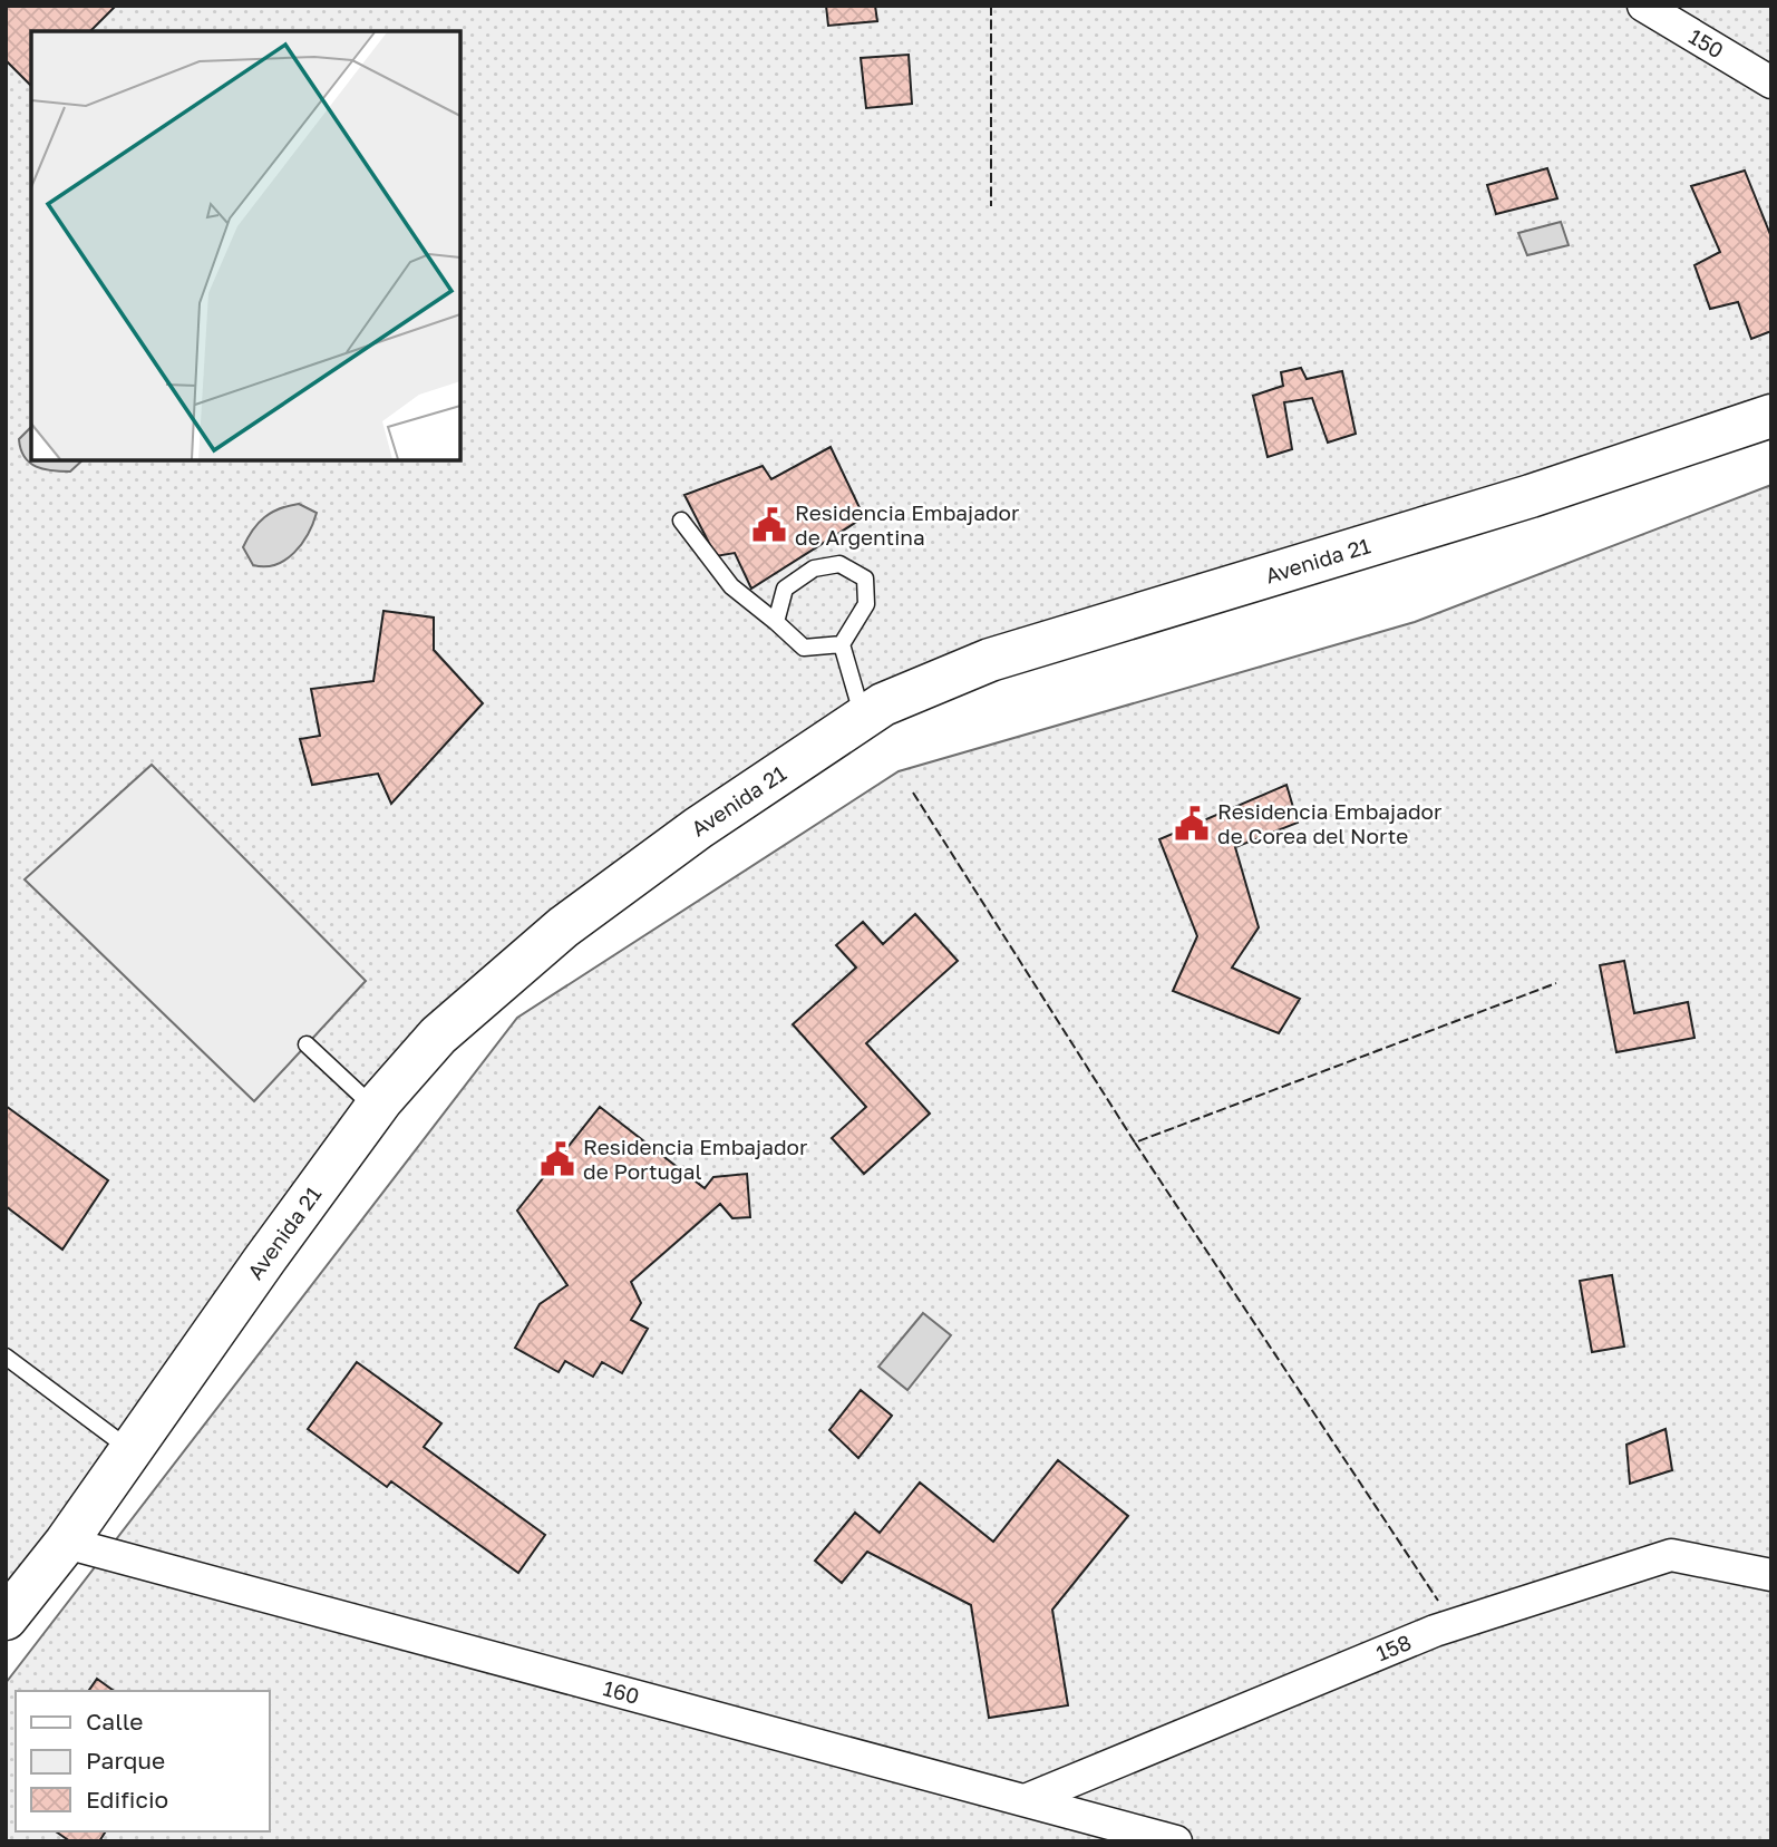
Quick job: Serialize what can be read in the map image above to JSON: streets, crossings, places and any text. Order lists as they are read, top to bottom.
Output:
{
  "streets": {
    "main road": ["Avenida 21"],
    "street": ["150", "158", "160"]
  },
  "crossings": [
    ["Avenida 21", "160"],
    ["158", "160"]
  ],
  "places": {
    "public building": ["Residencia Embajador de Argentina", "Residencia Embajador de Corea del Norte", "Residencia Embajador de Portugal"]
  },
  "legend": ["Calle", "Parque", "Edificio"]
}
